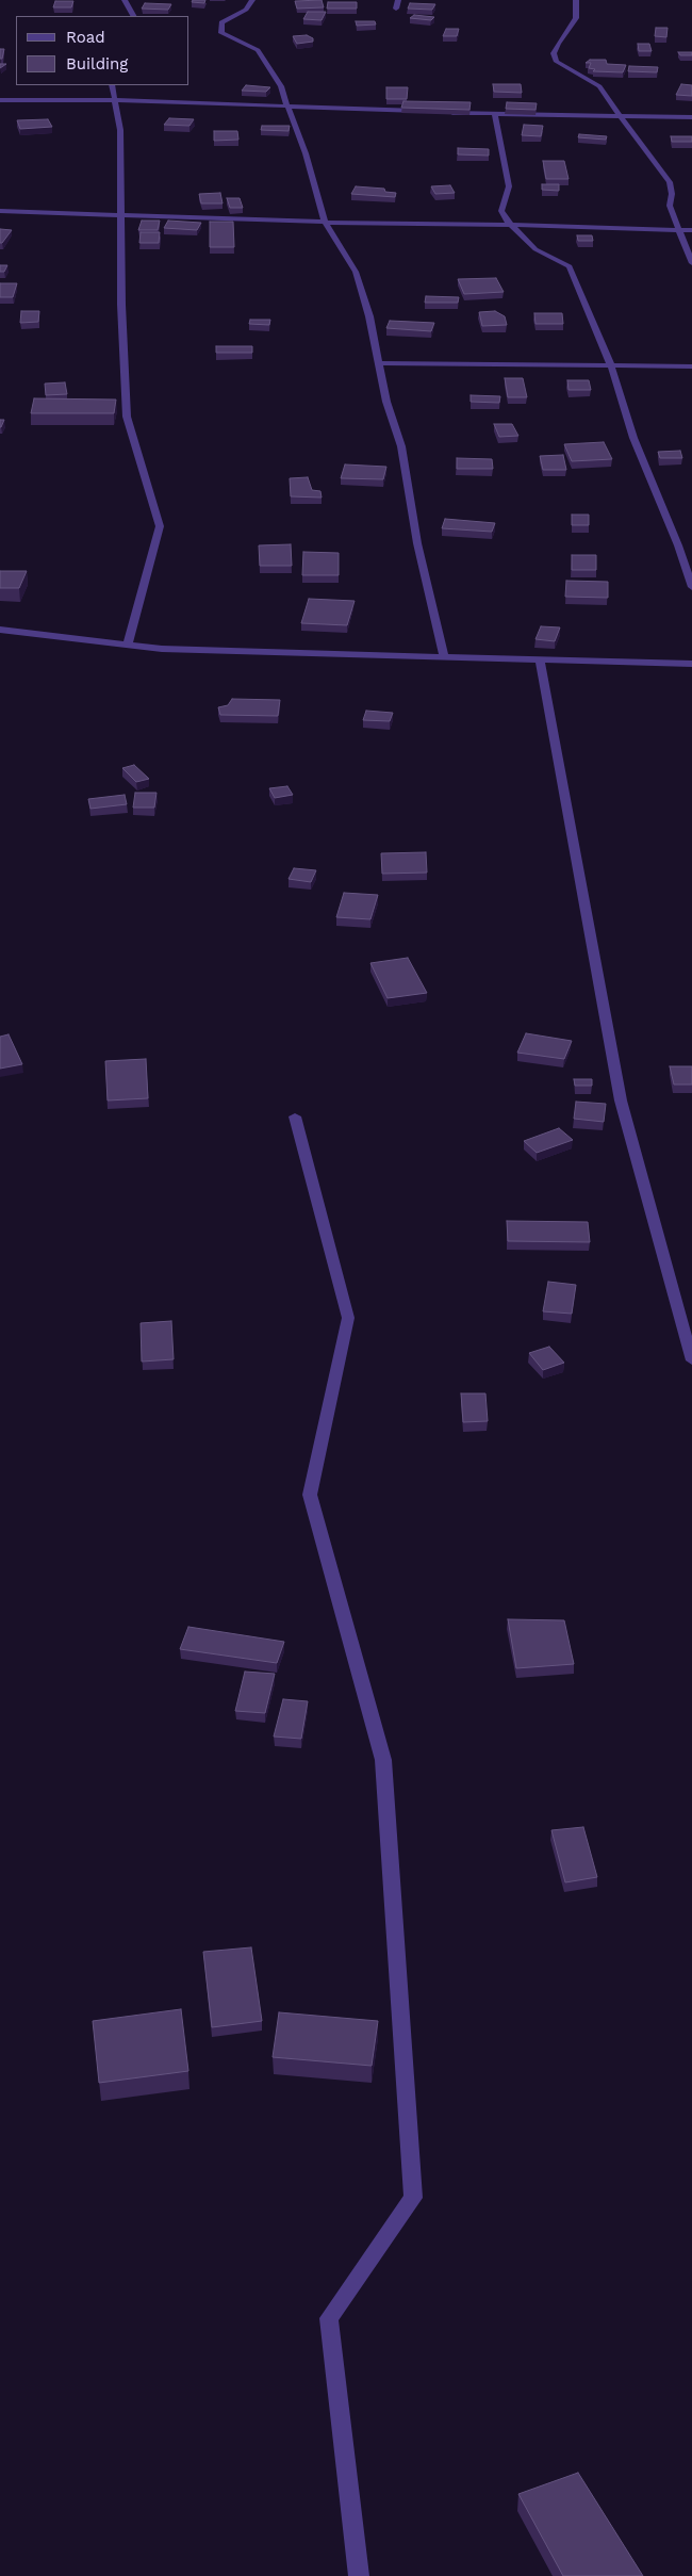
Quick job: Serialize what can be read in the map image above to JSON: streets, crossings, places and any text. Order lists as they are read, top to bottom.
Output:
{
  "legend": ["Road", "Building"]
}
